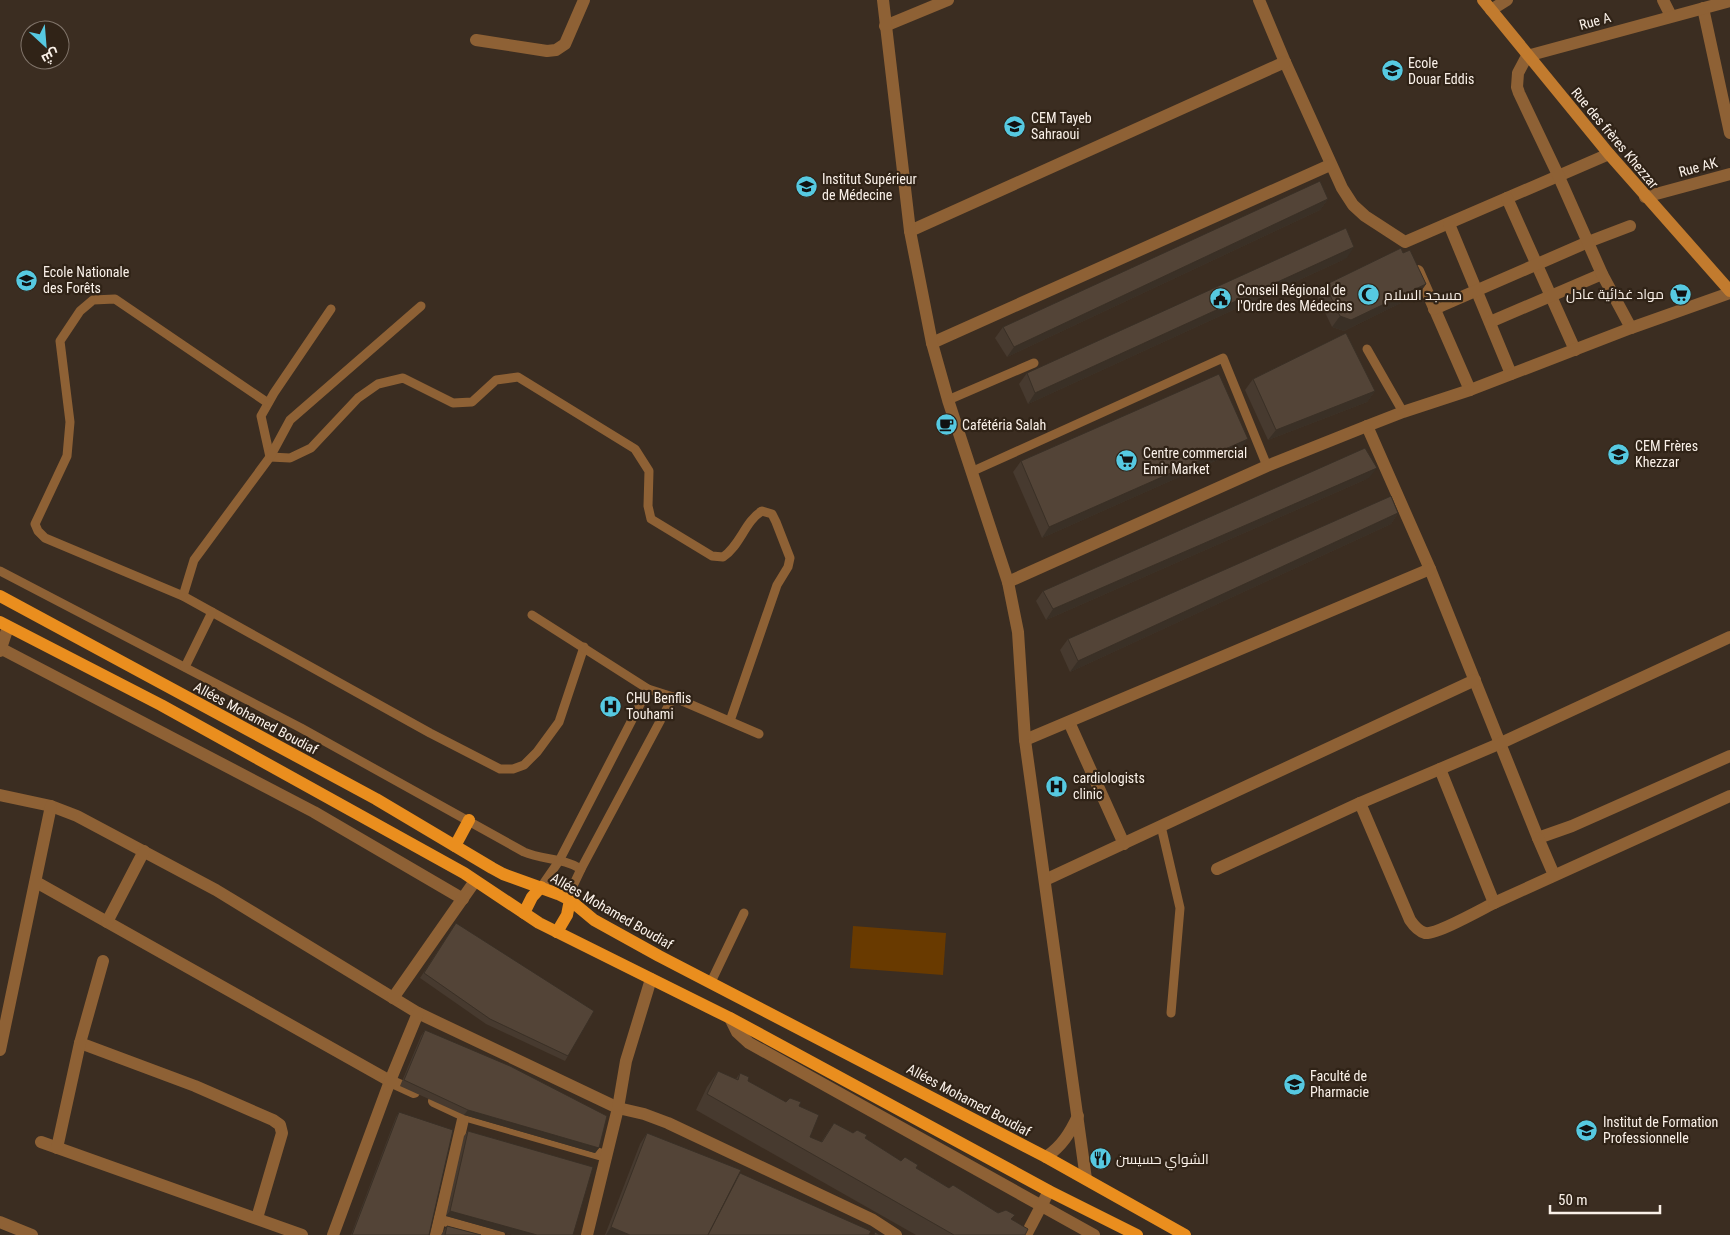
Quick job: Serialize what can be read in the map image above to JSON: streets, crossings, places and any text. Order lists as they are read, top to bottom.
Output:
{
  "streets": {
    "main road": ["Rue des frères Khezzar", "Allées Mohamed Boudiaf"],
    "street": ["Rue A", "Rue AK"]
  },
  "crossings": [
    ["Rue A", "Rue des frères Khezzar"],
    ["Rue des frères Khezzar", "Rue AK"]
  ],
  "places": {
    "school or university": [
      "Ecole Douar Eddis",
      "CEM Tayeb Sahraoui",
      "Institut Supérieur de Médecine",
      "Ecole Nationale des Forêts",
      "CEM Frères Khezzar",
      "Faculté de Pharmacie",
      "Institut de Formation Professionnelle"
    ],
    "supermarket": ["مواد غذائية عادل", "Centre commercial Emir Market"],
    "mosque": ["مسجد السلام"],
    "public building": ["Conseil Régional de l'Ordre des Médecins"],
    "cafe": ["Cafétéria Salah"],
    "hospital": ["CHU Benflis Touhami", "cardiologists clinic"],
    "restaurant": ["الشواي حسيسن"]
  },
  "scale_bar": "50 m",
  "north": "bottom right"
}
